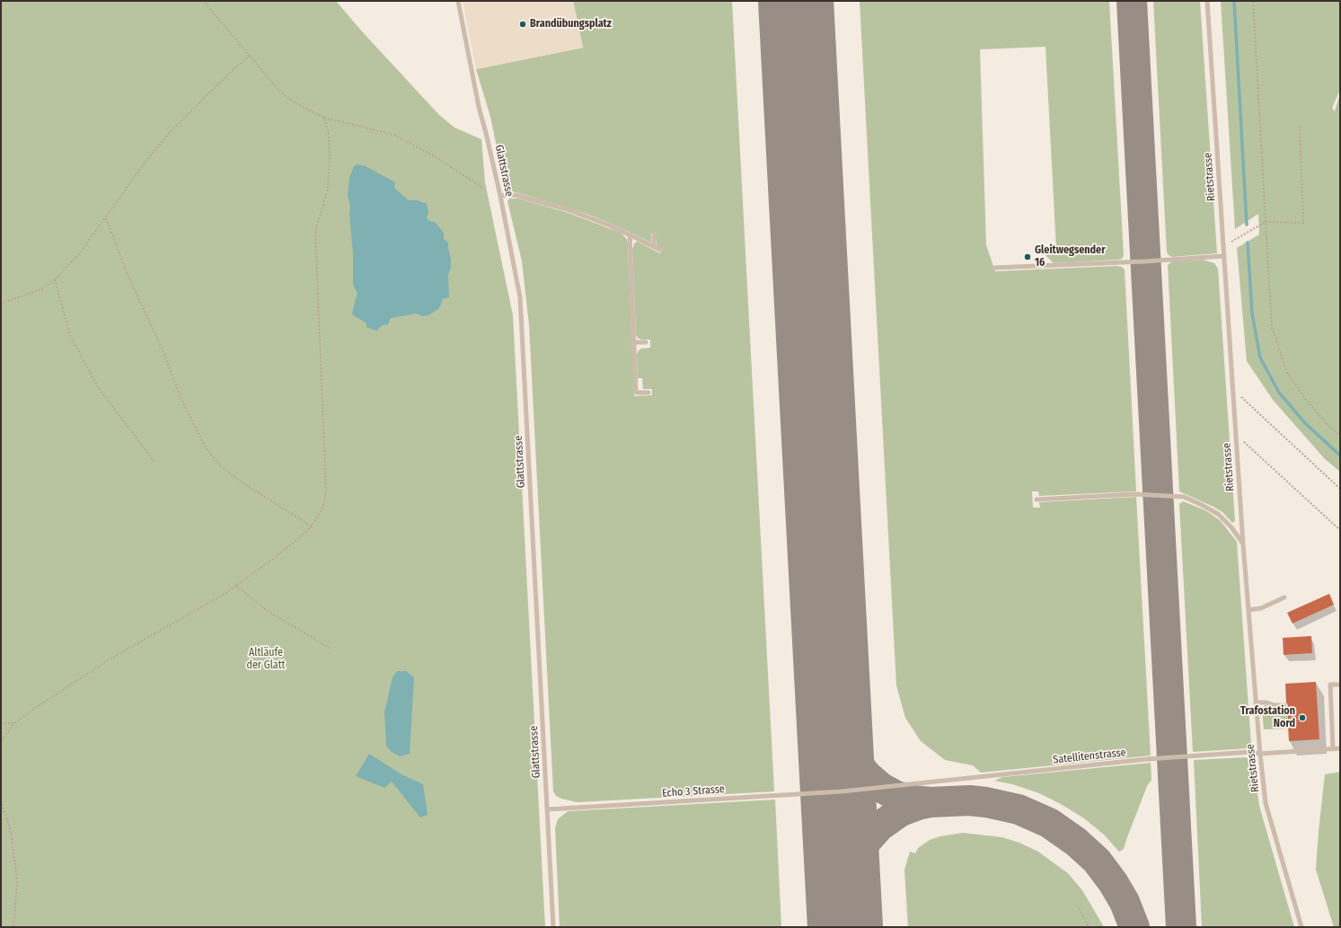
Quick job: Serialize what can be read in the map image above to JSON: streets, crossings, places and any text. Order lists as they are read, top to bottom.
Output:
{
  "streets": {
    "lane": [
      "Glattstrasse",
      "Rietstrasse",
      "Satellitenstrasse",
      "Echo 3 Strasse"
    ]
  },
  "crossings": [
    ["Glattstrasse", "Echo 3 Strasse"],
    ["Rietstrasse", "Satellitenstrasse"],
    ["Satellitenstrasse", "Echo 3 Strasse"]
  ],
  "parks": ["Altläufe der Glatt"],
  "places": ["Brandübungsplatz", "Gleitwegsender 16", "Trafostation Nord"]
}
